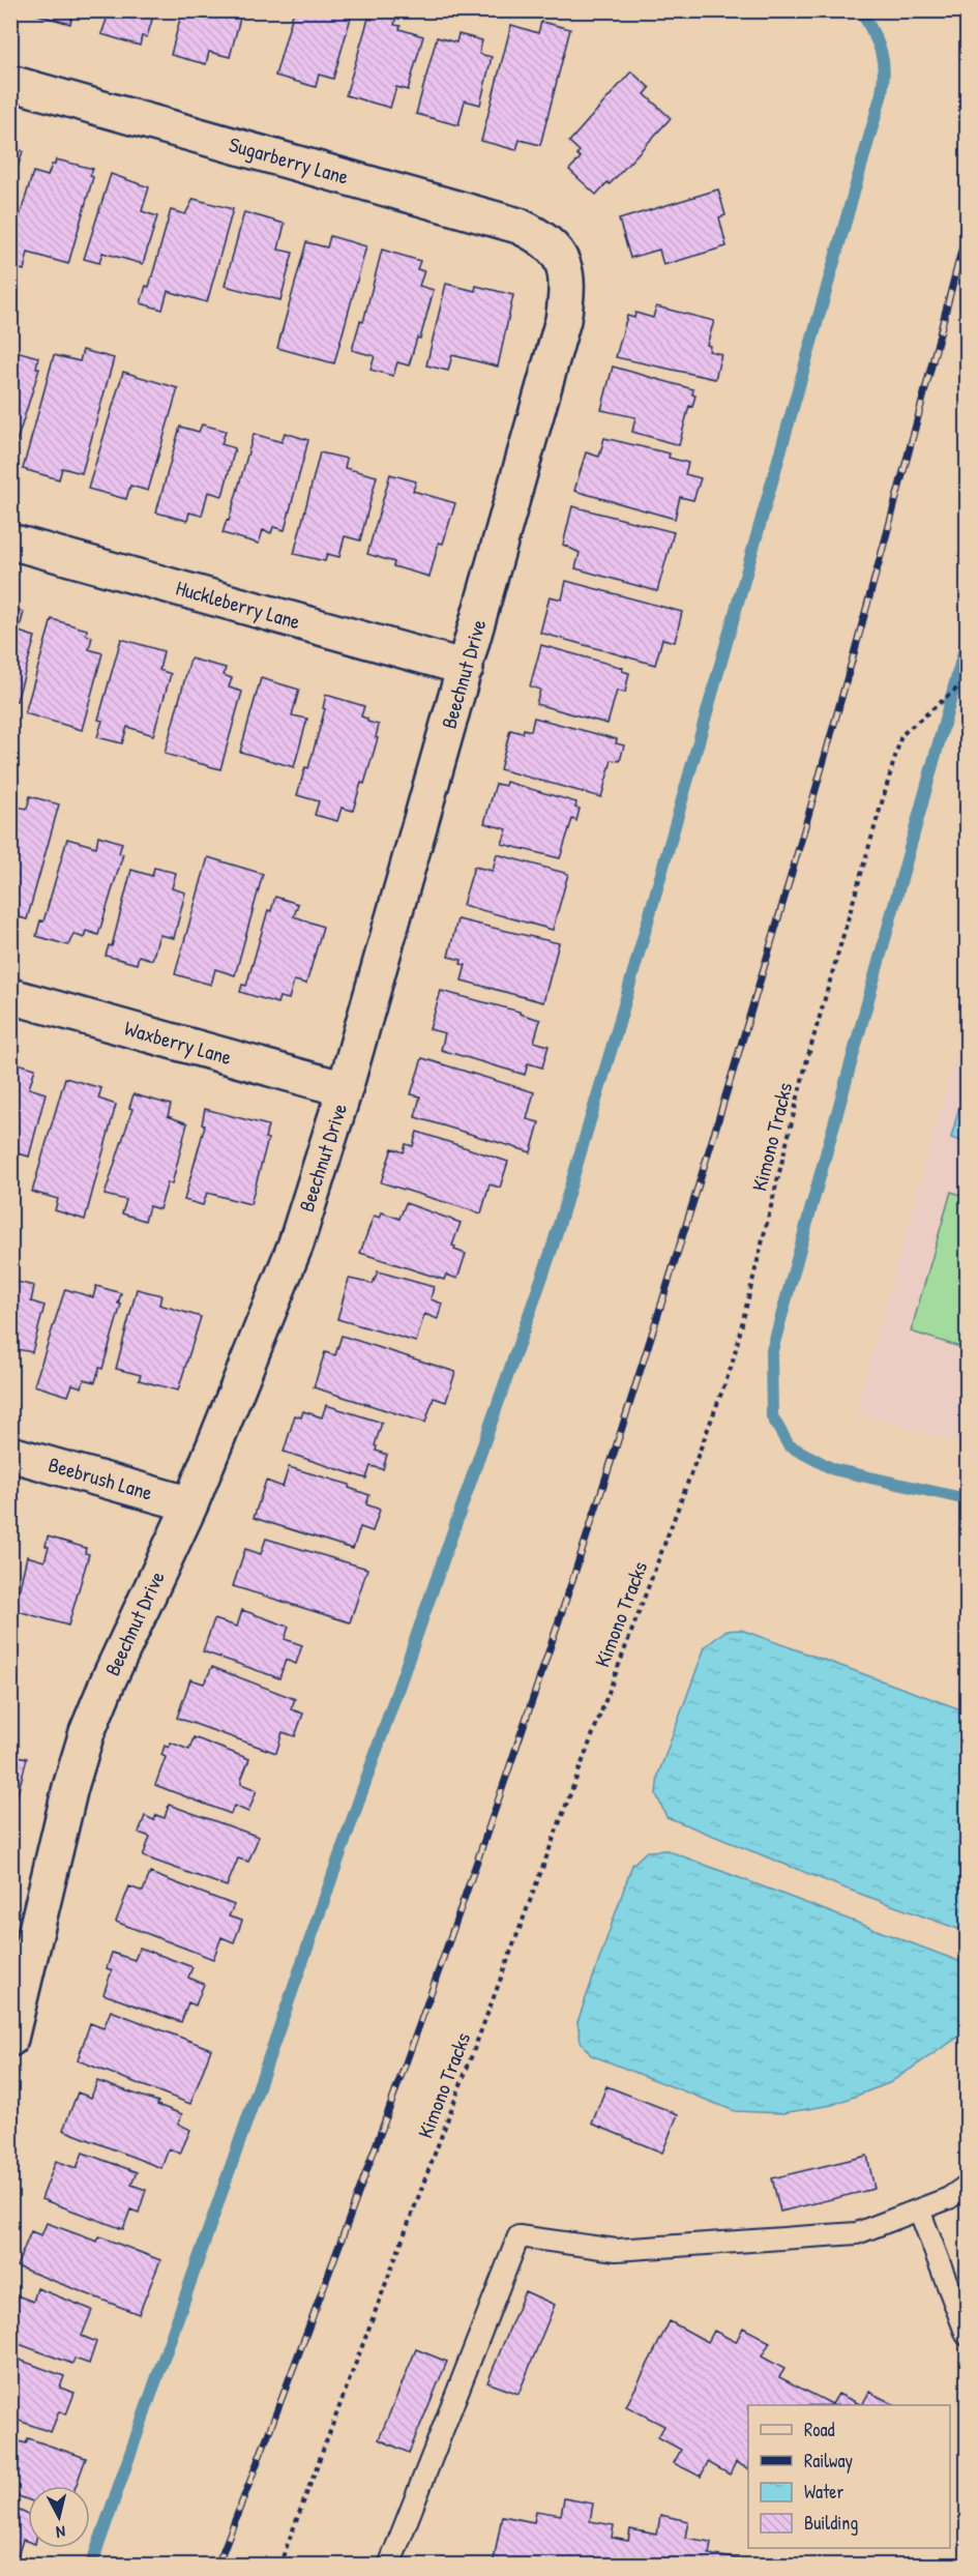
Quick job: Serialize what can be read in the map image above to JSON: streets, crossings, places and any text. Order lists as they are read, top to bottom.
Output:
{
  "streets": {
    "street": [
      "Sugarberry Lane",
      "Huckleberry Lane",
      "Beechnut Drive",
      "Waxberry Lane",
      "Beebrush Lane"
    ],
    "path": ["Kimono Tracks"]
  },
  "crossings": [
    ["Sugarberry Lane", "Beechnut Drive"],
    ["Huckleberry Lane", "Beechnut Drive"],
    ["Beechnut Drive", "Waxberry Lane"],
    ["Beechnut Drive", "Beebrush Lane"]
  ],
  "legend": [
    "Road",
    "Railway",
    "Water",
    "Building"
  ],
  "north": "bottom"
}
